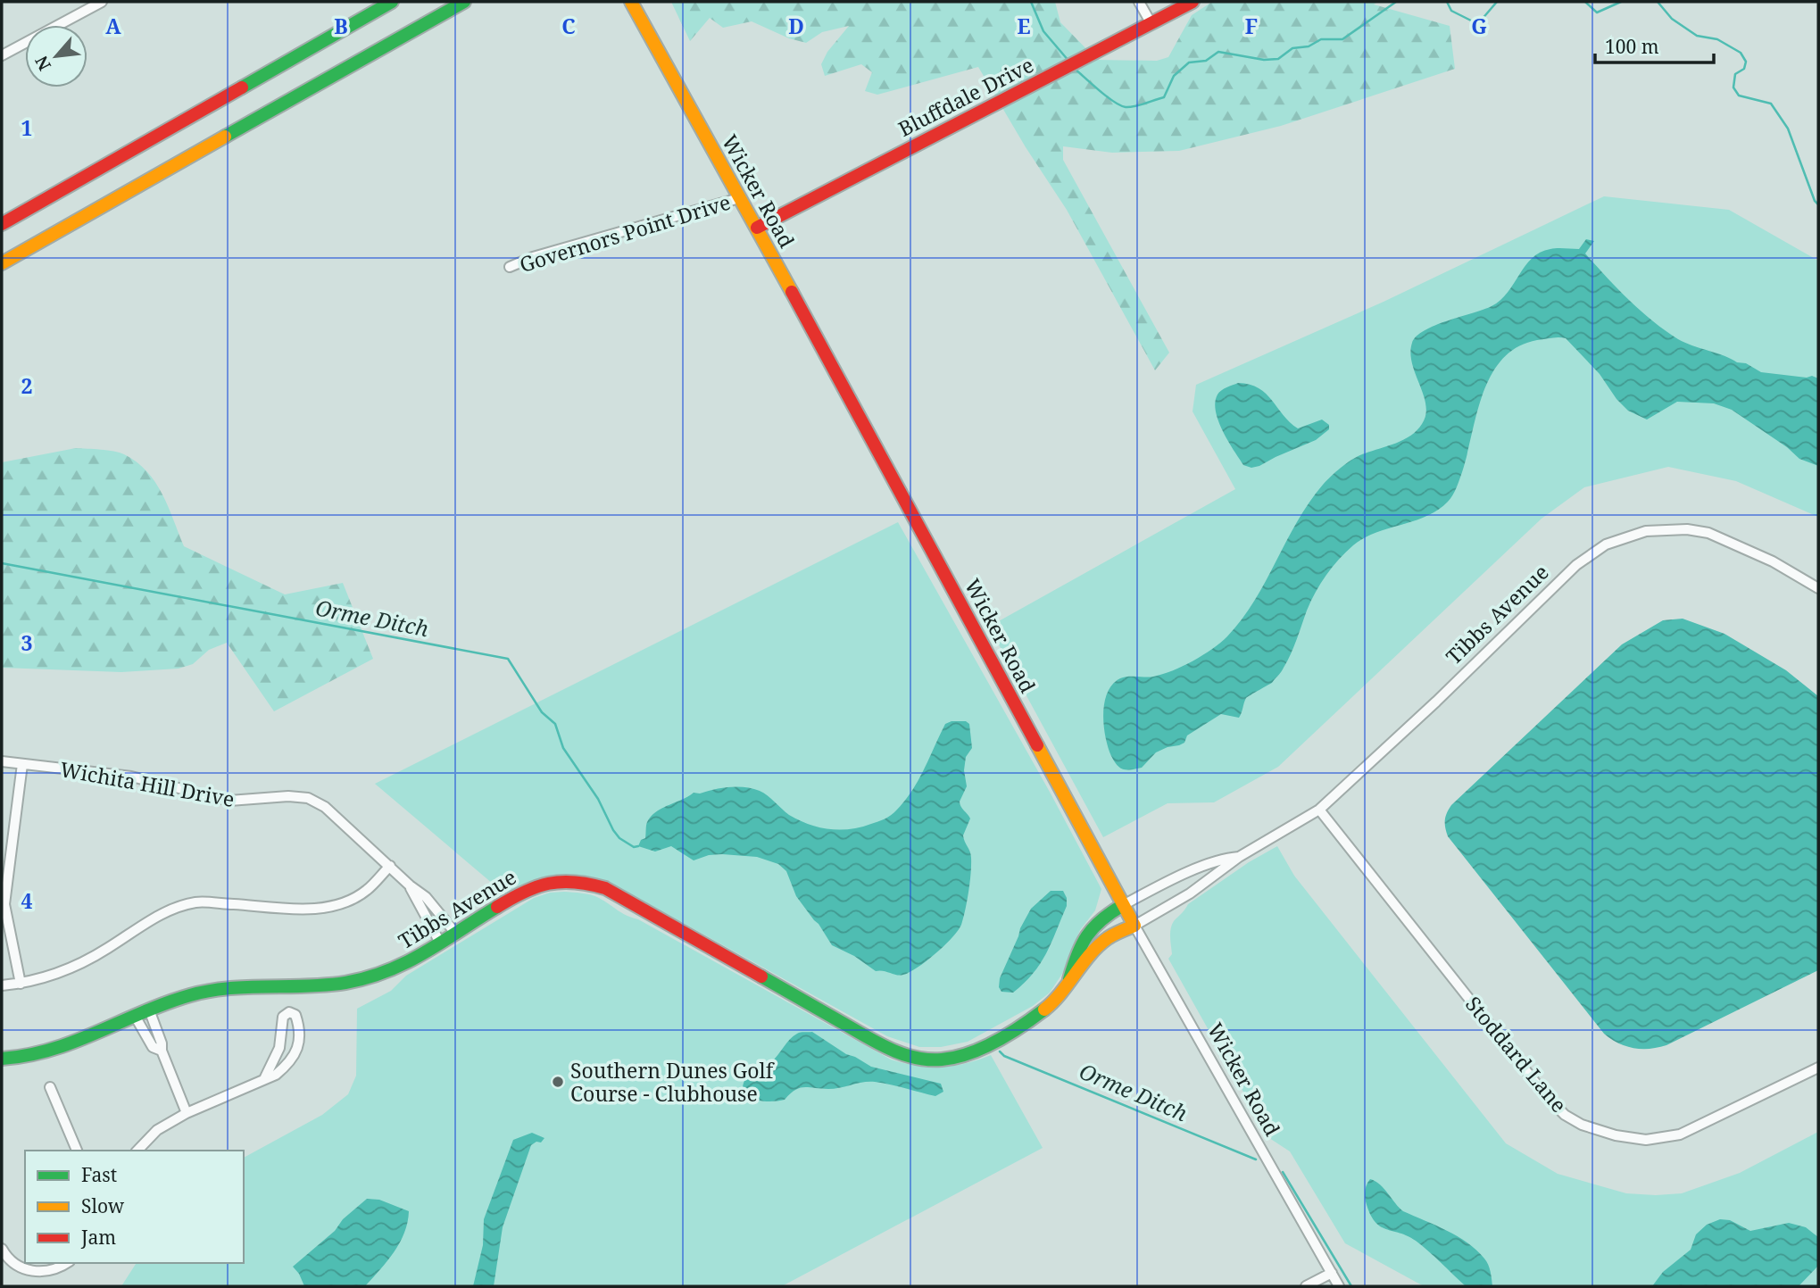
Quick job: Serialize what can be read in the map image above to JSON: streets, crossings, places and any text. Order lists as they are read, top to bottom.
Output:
{
  "streets": {
    "main road": ["Bluffdale Drive", "Wicker Road", "Tibbs Avenue"],
    "street": ["Governors Point Drive", "Wichita Hill Drive", "Stoddard Lane"]
  },
  "crossings": [
    ["Bluffdale Drive", "Wicker Road"],
    ["Wicker Road", "Governors Point Drive"],
    ["Wicker Road", "Tibbs Avenue"],
    ["Tibbs Avenue", "Wichita Hill Drive"],
    ["Tibbs Avenue", "Stoddard Lane"]
  ],
  "water": ["Orme Ditch"],
  "places": ["Southern Dunes Golf Course - Clubhouse"],
  "legend": ["Fast", "Slow", "Jam"],
  "scale_bar": "100 m",
  "north": "bottom left",
  "grid": {
    "columns": [
      "A",
      "B",
      "C",
      "D",
      "E",
      "F",
      "G"
    ],
    "rows": [
      "1",
      "2",
      "3",
      "4"
    ]
  }
}
